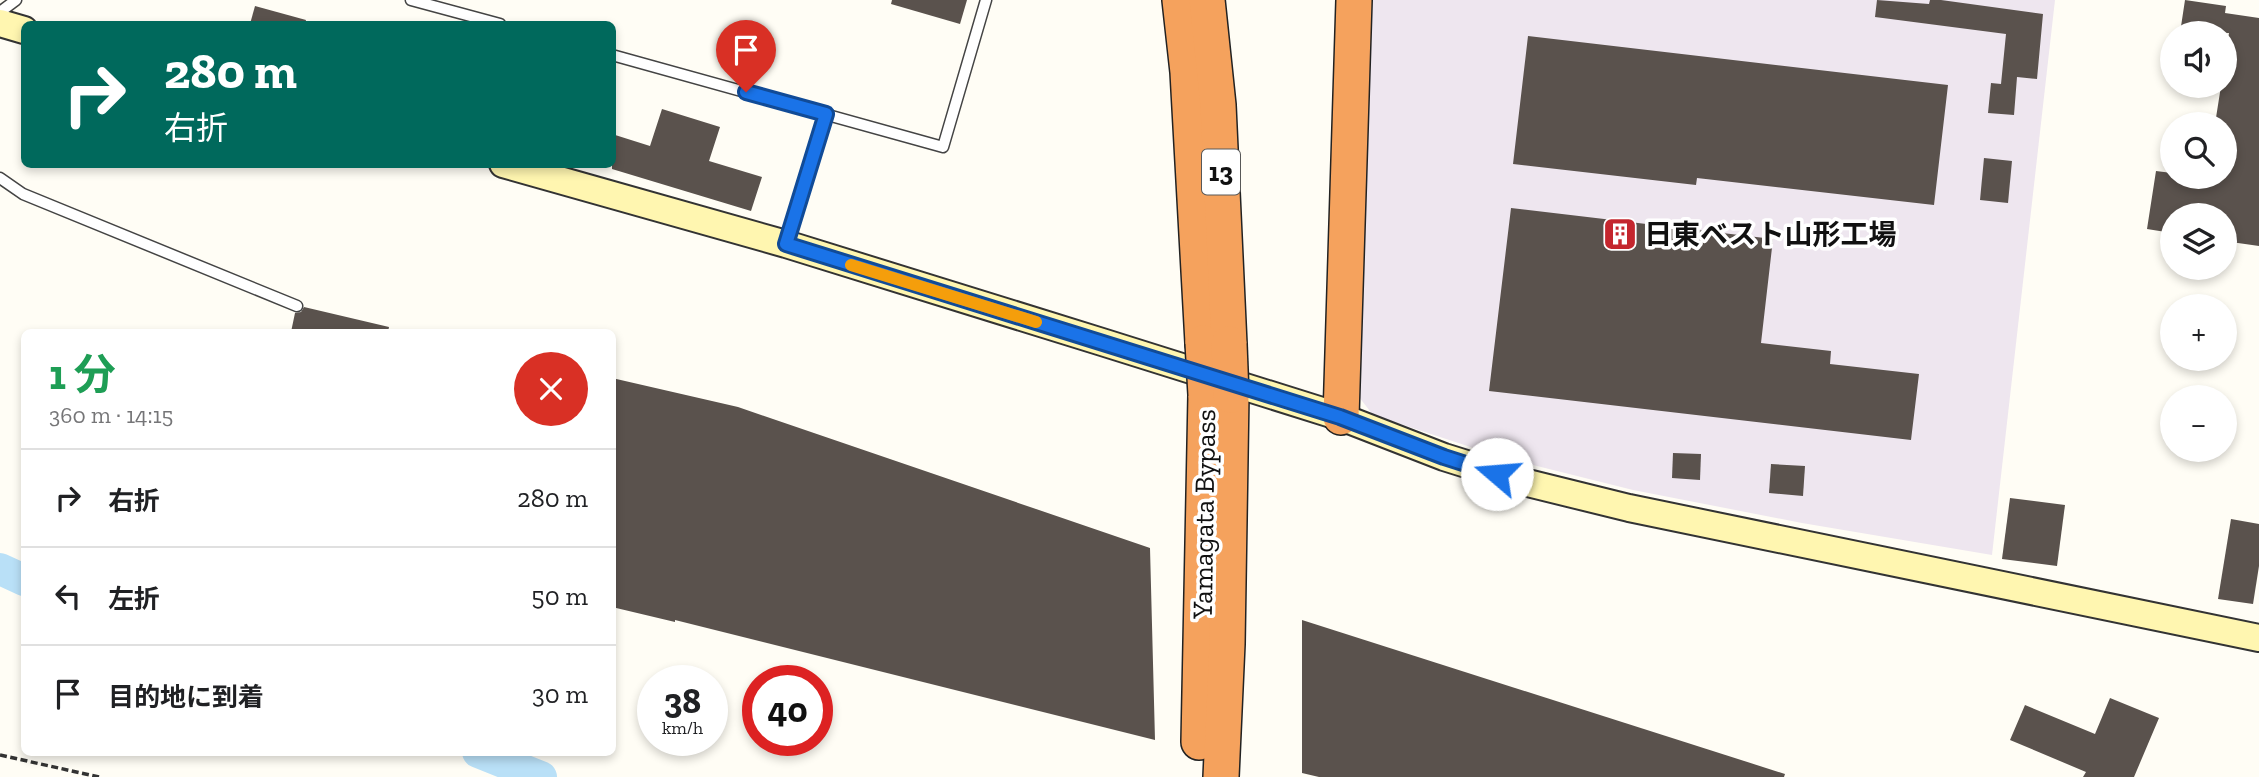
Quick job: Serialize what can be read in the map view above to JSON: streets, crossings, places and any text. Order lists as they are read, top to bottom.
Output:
{
  "streets": {
    "highway": ["13", "Yamagata Bypass"]
  },
  "places": {
    "building": ["日東ベスト山形工場"]
  },
  "page": {
    "map_buttons": ["+", "−"],
    "turn": ["280 m", "右折"],
    "heading": ["1 分", "360 m · 14:15"],
    "list": [
      {
        "name": "右折",
        "value": "280 m"
      },
      {
        "name": "左折",
        "value": "50 m"
      },
      {
        "name": "目的地に到着",
        "value": "30 m"
      }
    ],
    "speed": "38 km/h",
    "limit": "40"
  }
}
